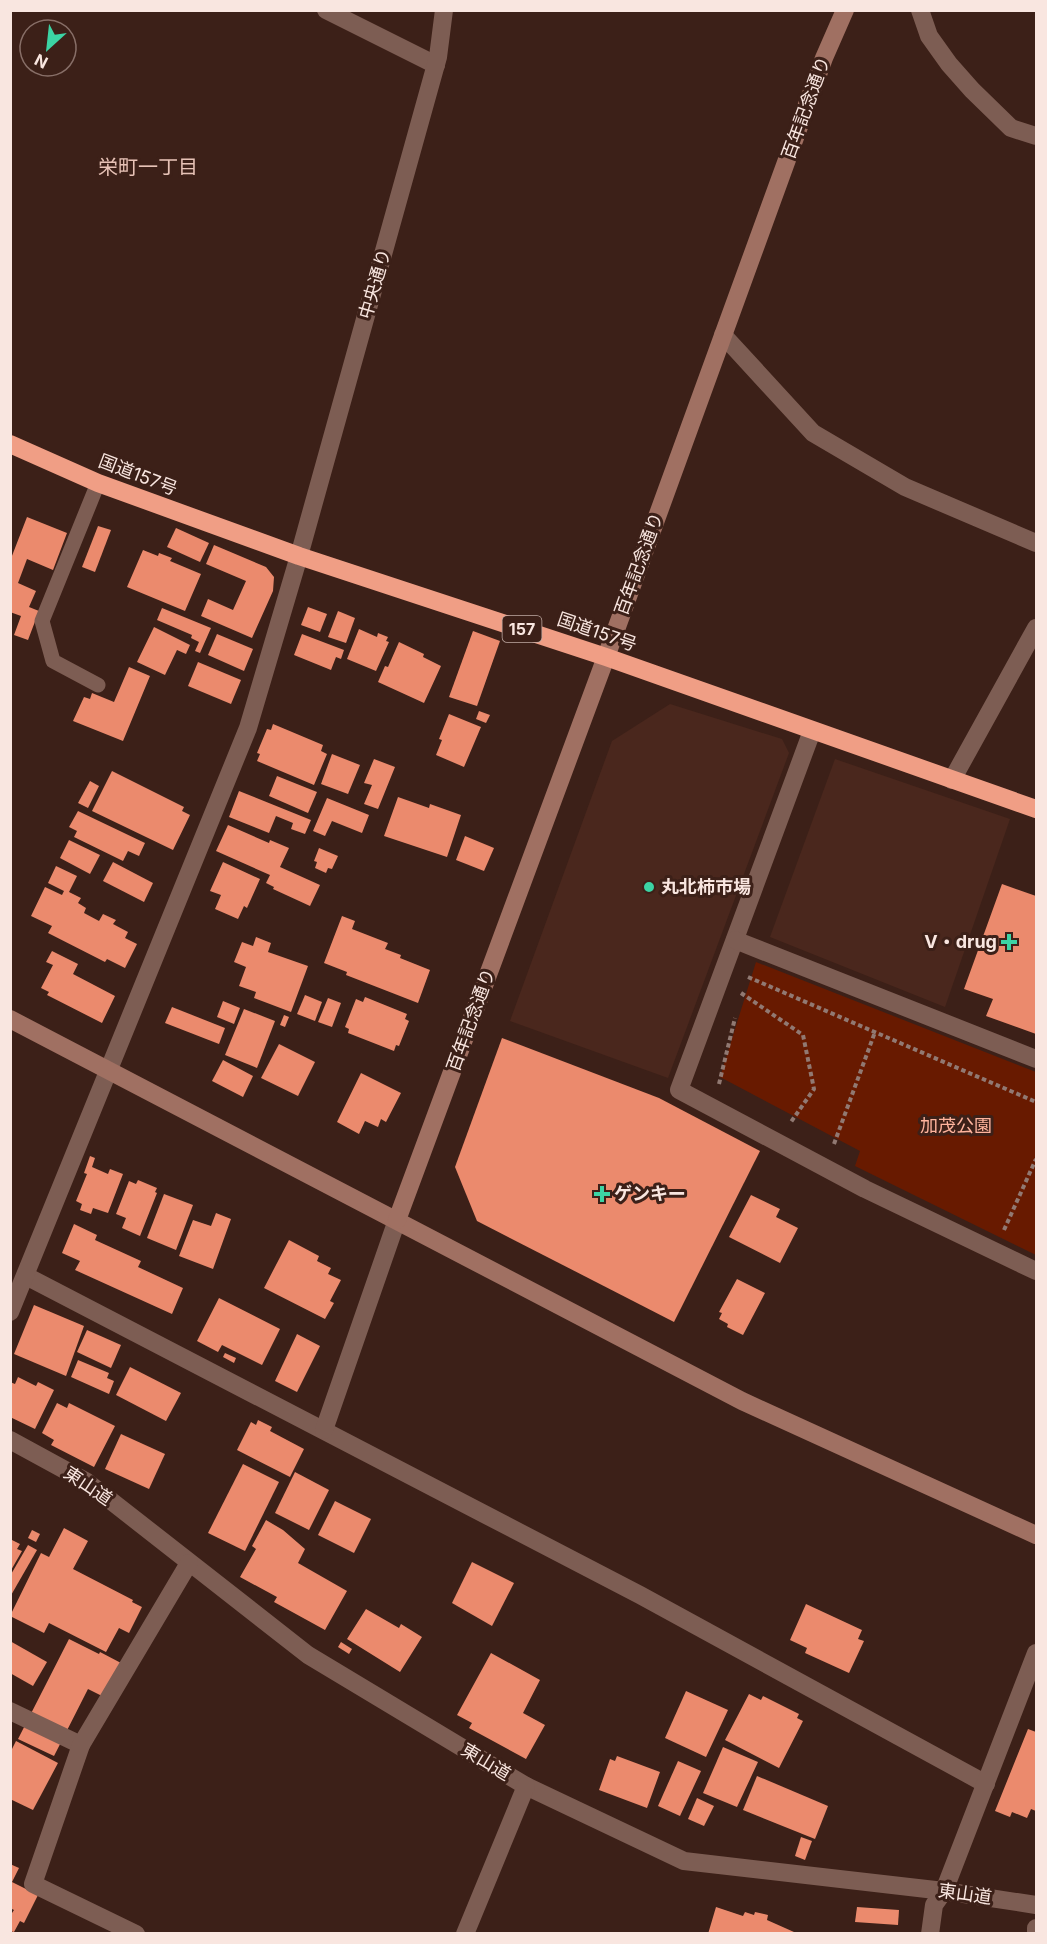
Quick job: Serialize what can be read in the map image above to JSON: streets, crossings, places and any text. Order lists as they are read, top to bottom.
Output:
{
  "streets": {
    "highway": ["国道157号", "157"],
    "street": ["百年記念通り", "中央通り", "東山道"]
  },
  "crossings": [
    ["百年記念通り", "国道157号"],
    ["中央通り", "国道157号"]
  ],
  "districts": ["栄町一丁目"],
  "parks": ["加茂公園"],
  "places": {
    "other": ["丸北柿市場"],
    "health": ["V・drug", "ゲンキー"]
  },
  "north": "bottom left"
}
